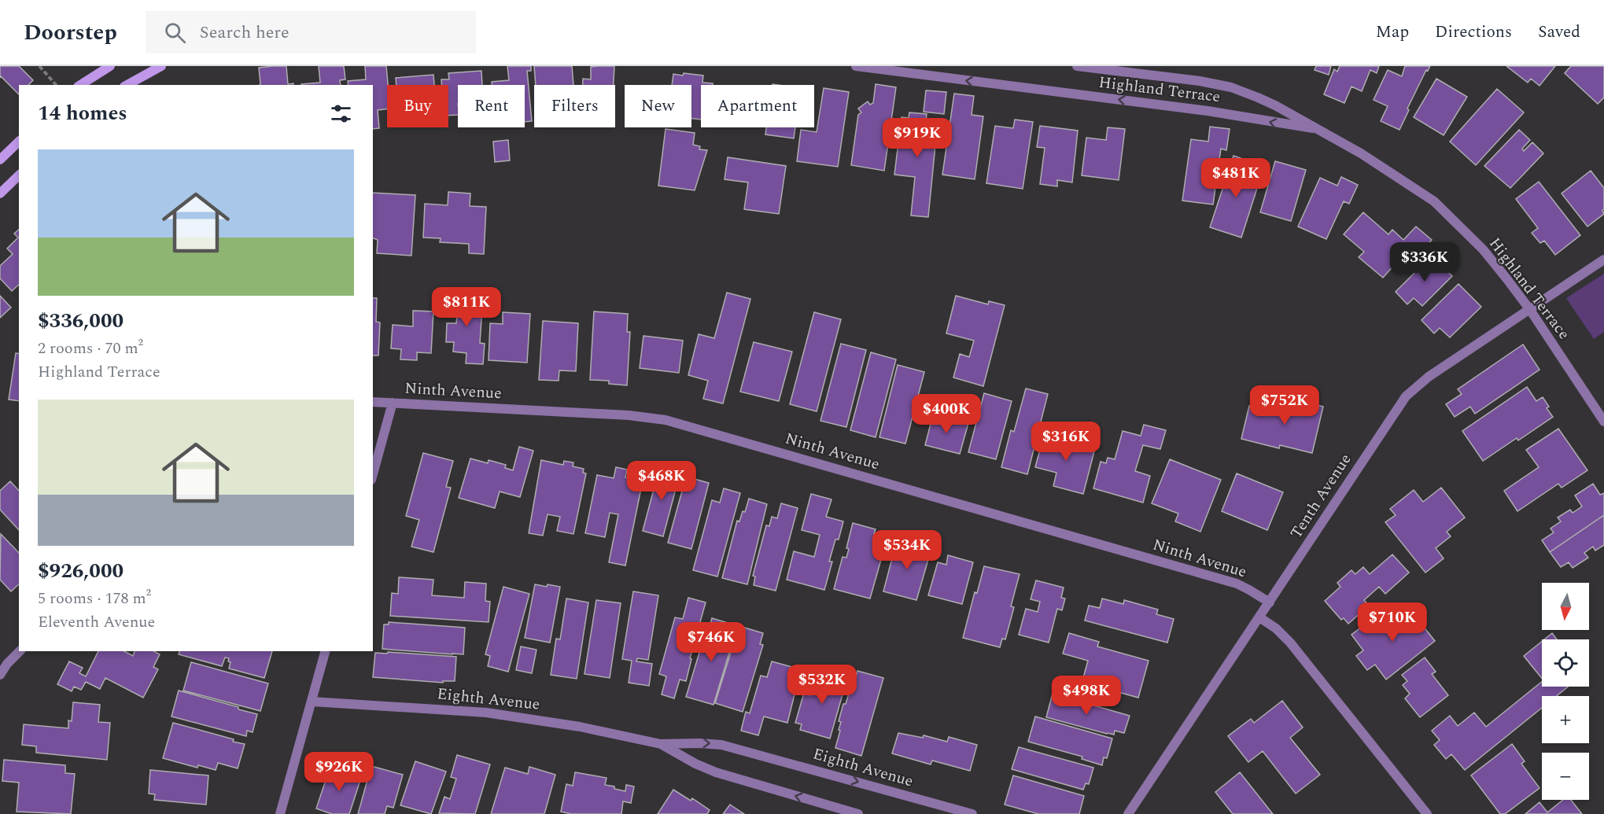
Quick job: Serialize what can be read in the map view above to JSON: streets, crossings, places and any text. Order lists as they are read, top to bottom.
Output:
{
  "streets": {
    "street": [
      "Highland Terrace",
      "Ninth Avenue",
      "Tenth Avenue",
      "Eighth Avenue"
    ]
  },
  "crossings": [
    ["Highland Terrace", "Tenth Avenue"],
    ["Ninth Avenue", "Tenth Avenue"]
  ],
  "north": "bottom",
  "page": {
    "header": "Doorstep",
    "search": "Search here",
    "nav": ["Map", "Directions", "Saved"],
    "chip": [
      "Buy",
      "Rent",
      "Filters",
      "New",
      "Apartment"
    ],
    "heading": "14 homes",
    "price": [
      "$919K",
      "$481K",
      "$336K",
      "$811K",
      "$752K",
      "$400K",
      "$316K",
      "$468K",
      "$534K",
      "$710K",
      "$746K",
      "$532K",
      "$498K",
      "$926K"
    ],
    "list": [
      {
        "name": "$336,000",
        "note": "2 rooms · 70 m² · Highland Terrace"
      },
      {
        "name": "$926,000",
        "note": "5 rooms · 178 m² · Eleventh Avenue"
      }
    ],
    "map_buttons": ["+", "−"]
  }
}
